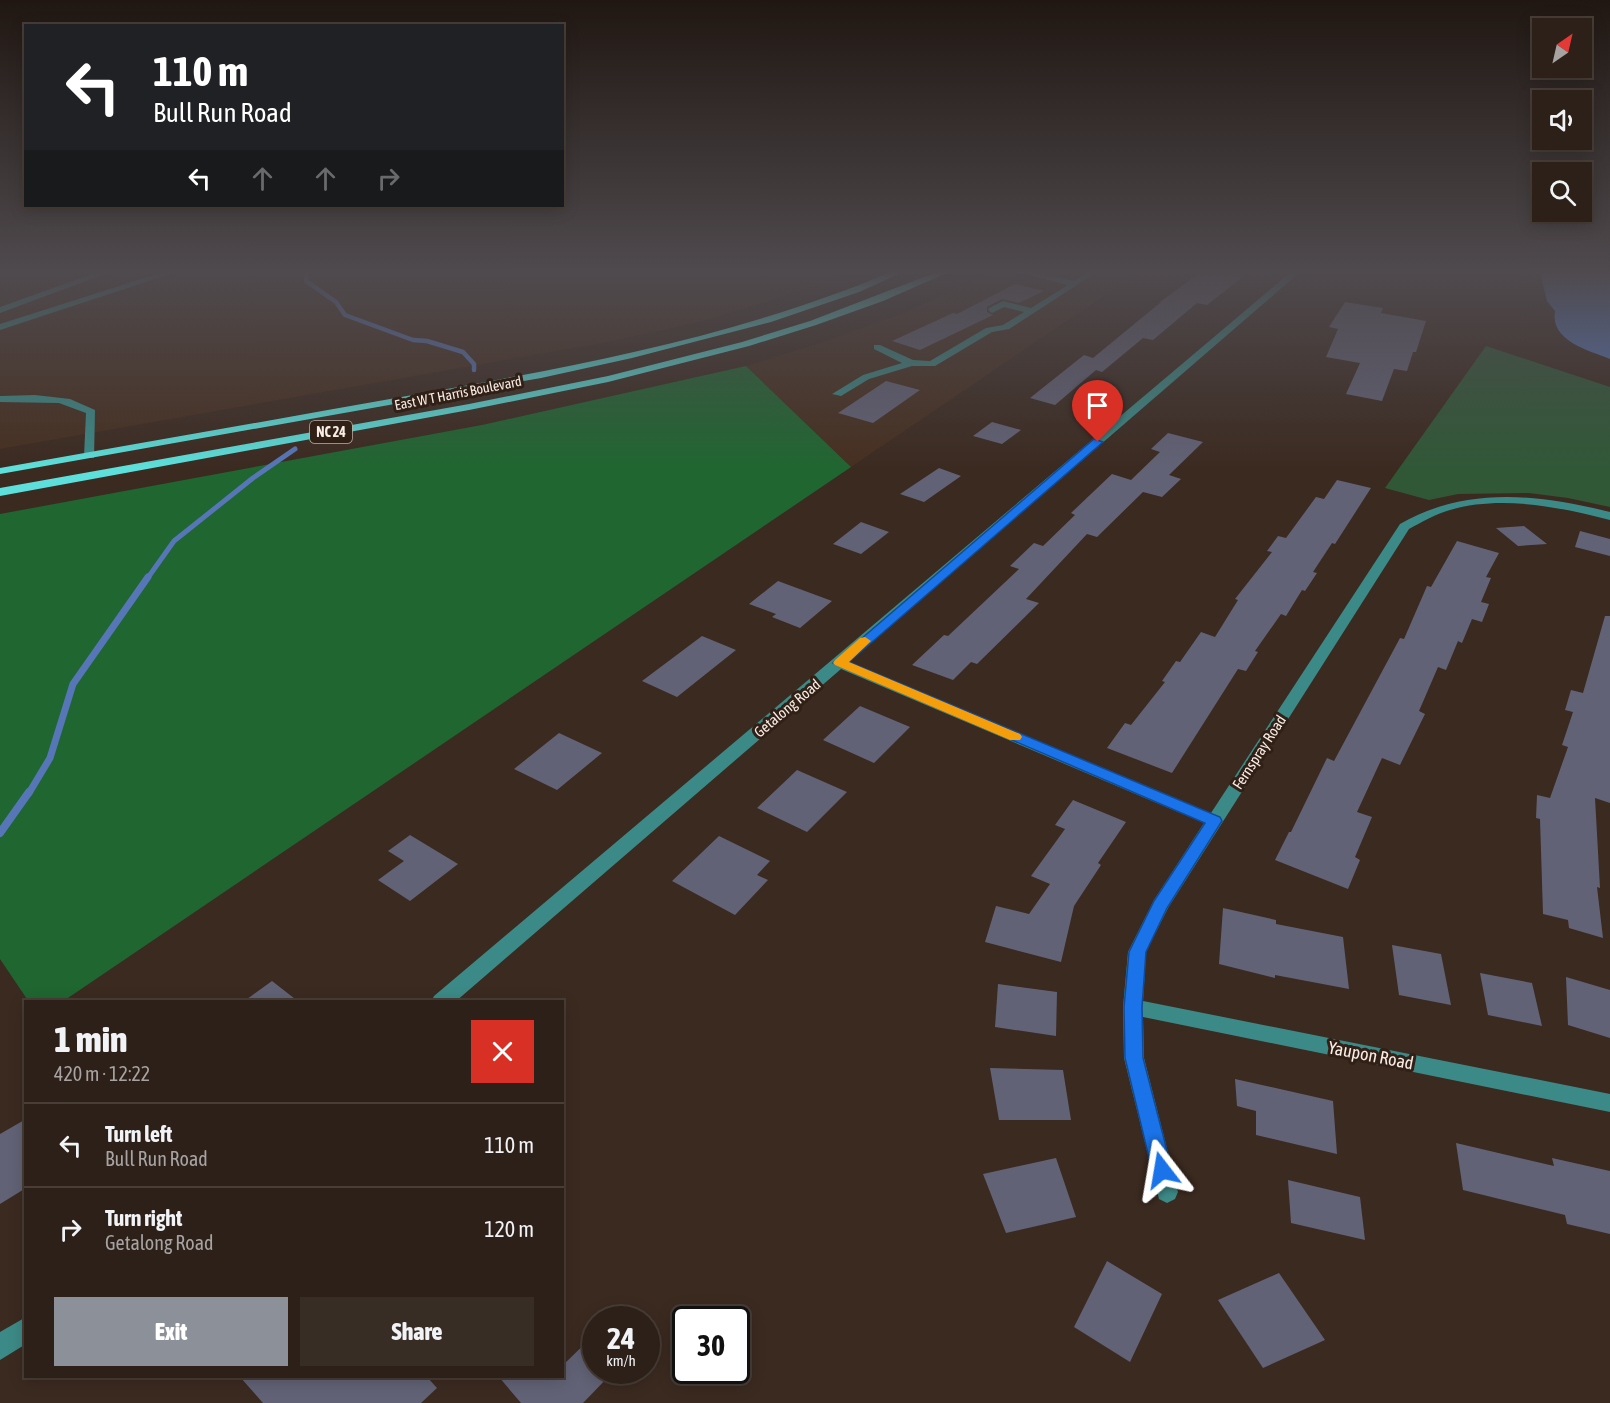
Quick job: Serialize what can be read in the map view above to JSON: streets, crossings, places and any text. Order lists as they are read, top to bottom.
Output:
{
  "streets": {
    "main road": ["East W T Harris Boulevard", "NC 24"],
    "street": ["Getalong Road", "Fernspray Road", "Yaupon Road"]
  },
  "crossings": [
    ["Fernspray Road", "Yaupon Road"]
  ],
  "north": "top right",
  "page": {
    "turn": ["110 m", "Bull Run Road"],
    "heading": ["1 min", "420 m · 12:22"],
    "list": [
      {
        "name": "Turn left",
        "note": "Bull Run Road",
        "value": "110 m"
      },
      {
        "name": "Turn right",
        "note": "Getalong Road",
        "value": "120 m"
      }
    ],
    "buttons": ["Exit", "Share"],
    "speed": "24 km/h",
    "limit": "30"
  }
}
